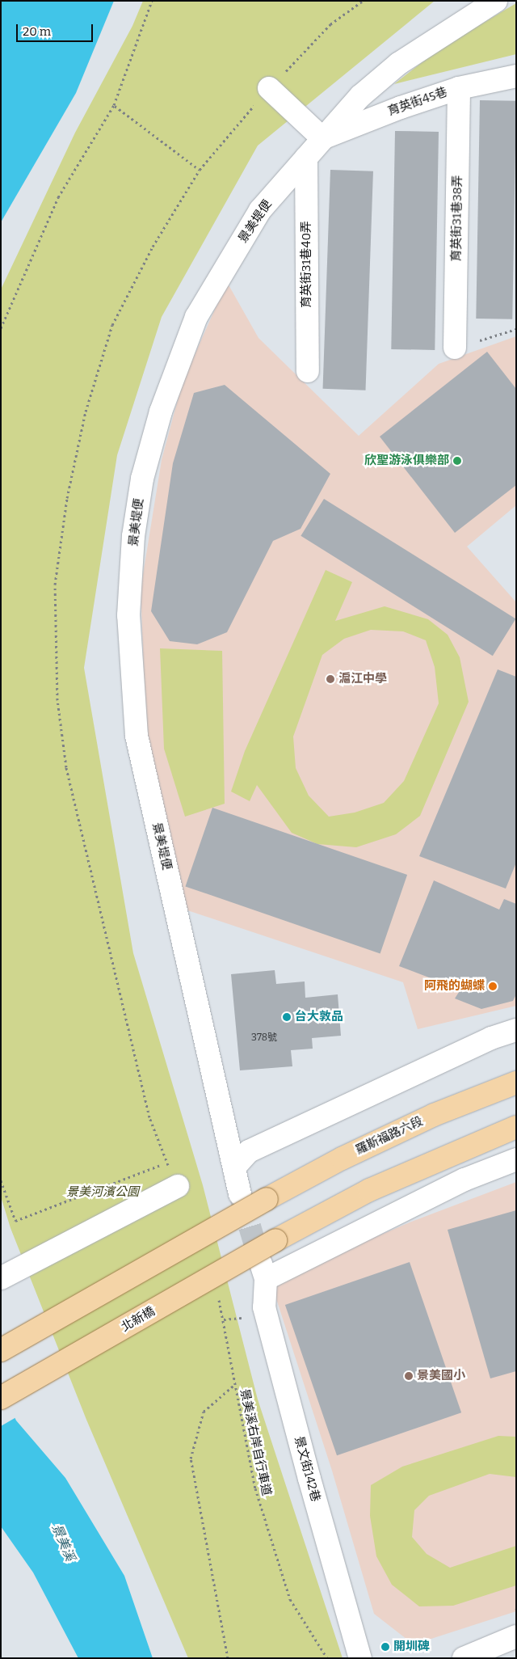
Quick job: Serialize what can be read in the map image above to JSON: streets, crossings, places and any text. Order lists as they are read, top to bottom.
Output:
{
  "streets": {
    "main road": ["羅斯福路六段", "北新橋"],
    "street": [
      "育英街45巷",
      "育英街31巷38弄",
      "景美堤便",
      "育英街31巷40弄",
      "景文街142巷"
    ],
    "path": ["景美溪右岸自行車道"]
  },
  "crossings": [
    ["育英街45巷", "育英街31巷38弄"],
    ["育英街45巷", "景美堤便"],
    ["景美堤便", "育英街31巷40弄"]
  ],
  "water": ["景美溪"],
  "parks": ["景美河濱公園"],
  "places": [
    "欣聖游泳俱樂部",
    "滬江中學",
    "阿飛的蝴蝶",
    "台大敦品",
    "景美國小",
    "開圳碑"
  ],
  "house_numbers": ["378號"],
  "scale_bar": "20 m"
}
